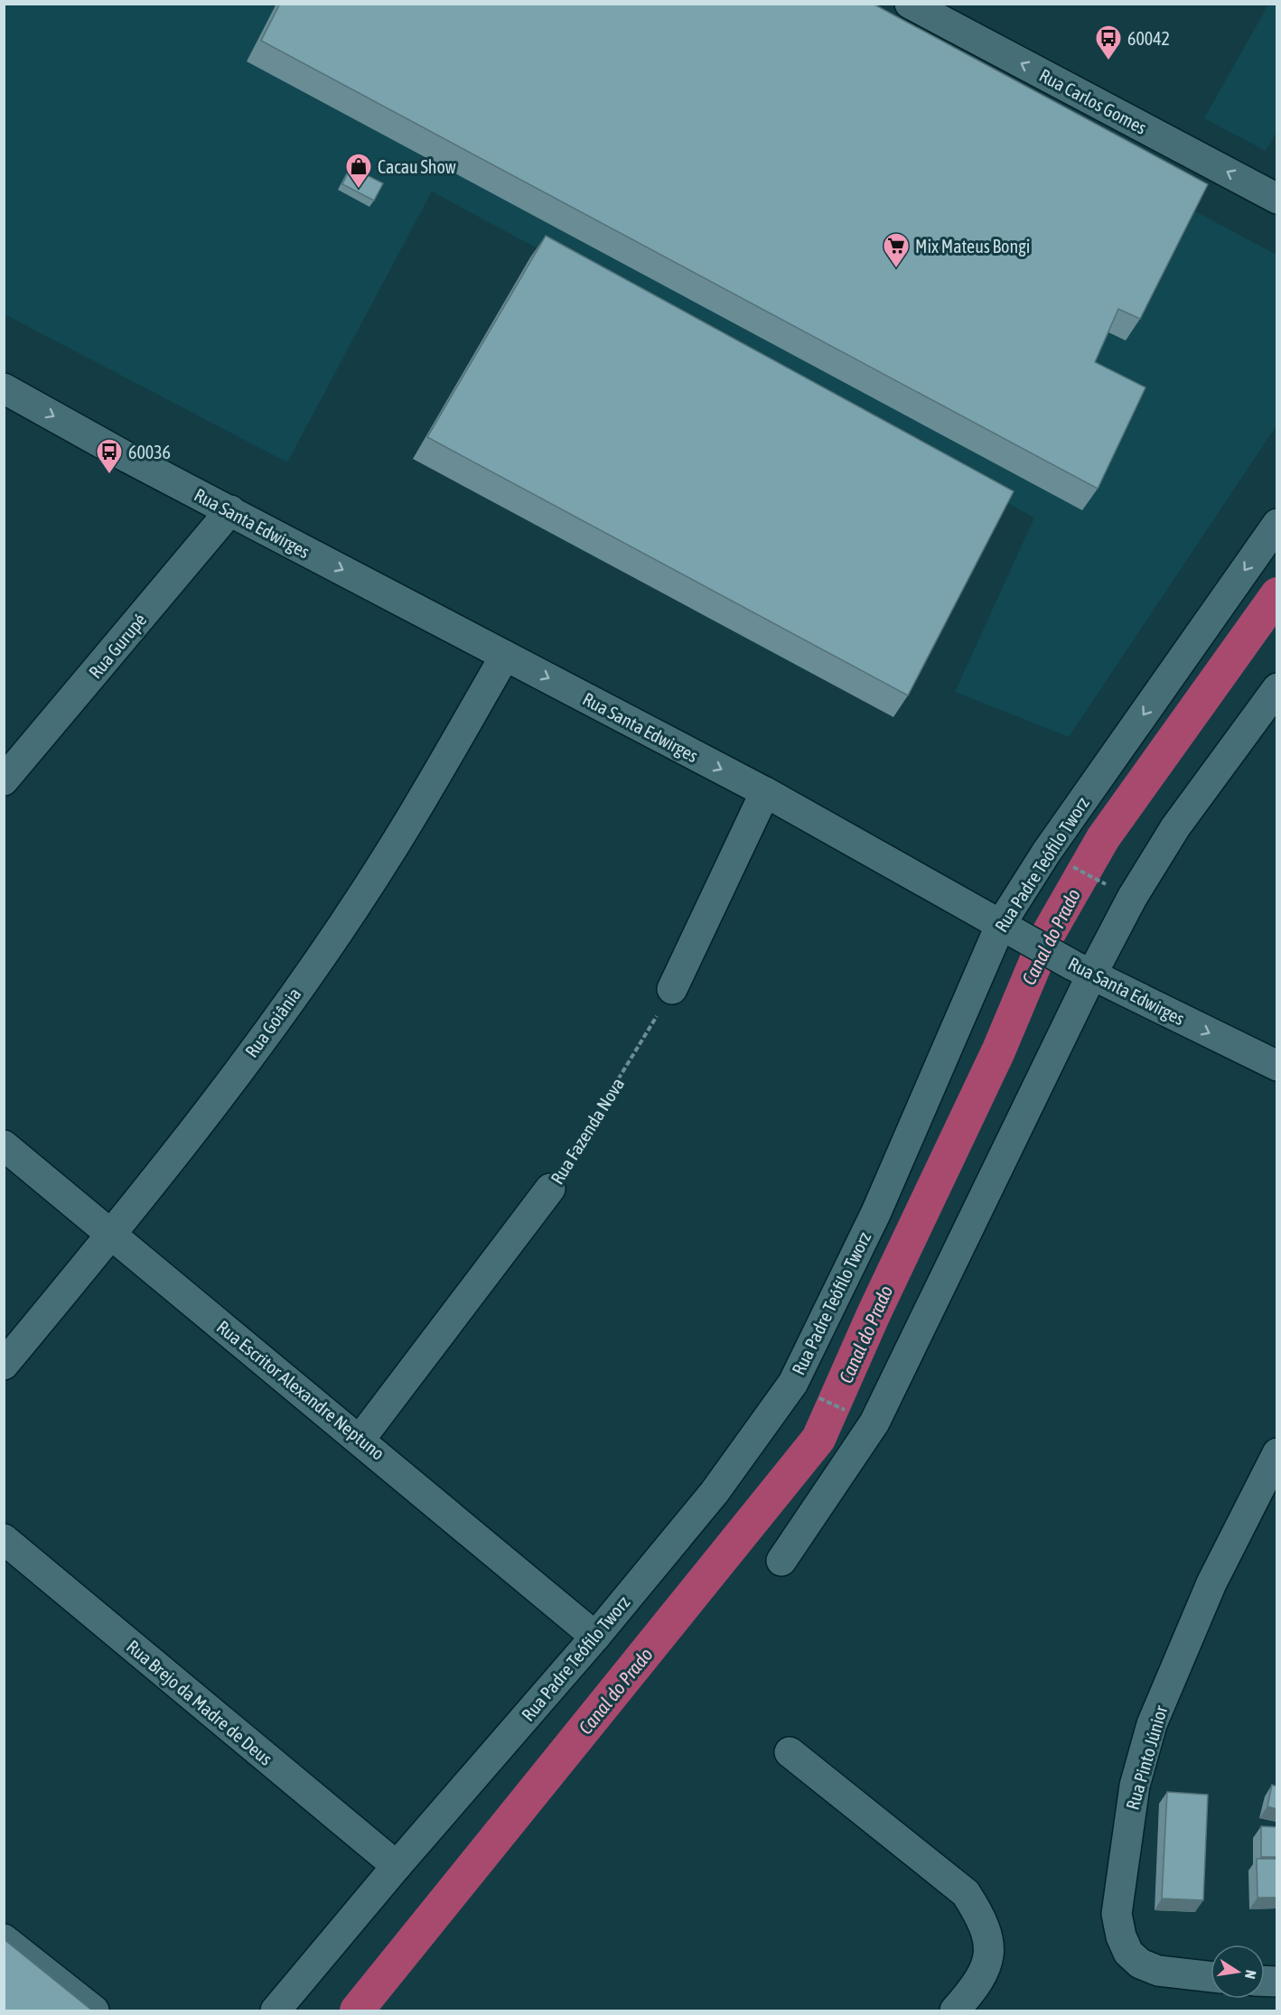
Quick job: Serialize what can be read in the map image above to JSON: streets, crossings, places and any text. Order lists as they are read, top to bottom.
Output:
{
  "streets": {
    "street": [
      "Rua Carlos Gomes",
      "Rua Santa Edwirges",
      "Rua Gurupé",
      "Rua Padre Teófilo Tworz",
      "Rua Goiânia",
      "Rua Fazenda Nova",
      "Rua Escritor Alexandre Neptuno",
      "Rua Brejo da Madre de Deus",
      "Rua Pinto Júnior"
    ]
  },
  "crossings": [
    ["Rua Santa Edwirges", "Rua Gurupé"],
    ["Rua Santa Edwirges", "Rua Padre Teófilo Tworz"],
    ["Rua Santa Edwirges", "Rua Goiânia"],
    ["Rua Padre Teófilo Tworz", "Rua Escritor Alexandre Neptuno"],
    ["Rua Padre Teófilo Tworz", "Rua Brejo da Madre de Deus"],
    ["Rua Goiânia", "Rua Escritor Alexandre Neptuno"],
    ["Rua Fazenda Nova", "Rua Escritor Alexandre Neptuno"]
  ],
  "one_way": ["Rua Carlos Gomes", "Rua Santa Edwirges"],
  "water": ["Canal do Prado"],
  "places": {
    "bus stop": ["60042", "60036"],
    "shop": ["Cacau Show"],
    "supermarket": ["Mix Mateus Bongi"]
  },
  "north": "right"
}
